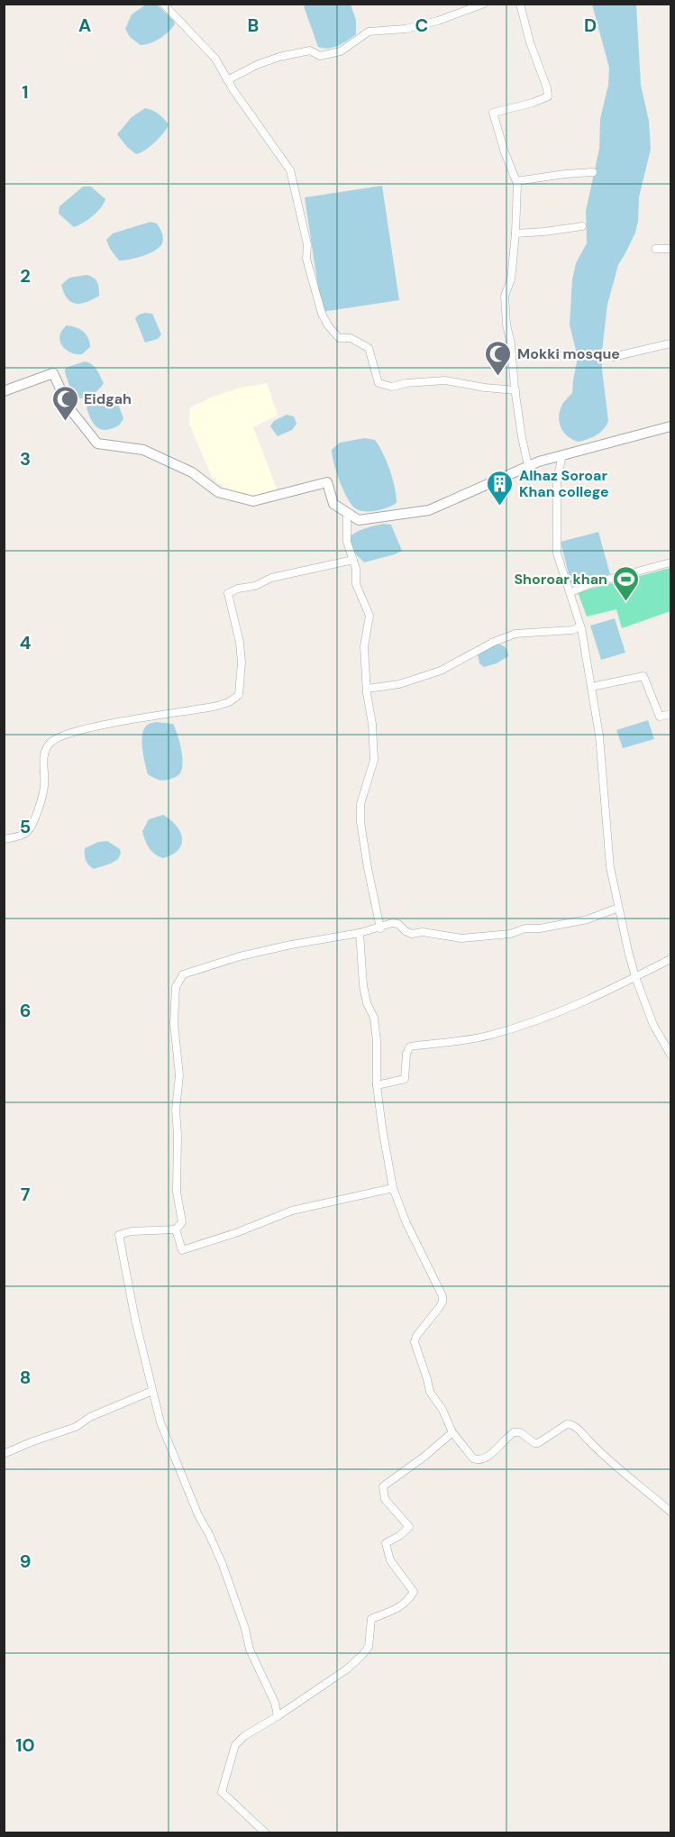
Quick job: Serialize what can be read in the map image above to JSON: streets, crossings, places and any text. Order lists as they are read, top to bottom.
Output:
{
  "places": {
    "mosque": ["Mokki mosque", "Eidgah"],
    "building": ["Alhaz Soroar Khan college"],
    "sports": ["Shoroar khan"]
  },
  "grid": {
    "columns": [
      "A",
      "B",
      "C",
      "D"
    ],
    "rows": [
      "1",
      "2",
      "3",
      "4",
      "5",
      "6",
      "7",
      "8",
      "9",
      "10"
    ]
  }
}
